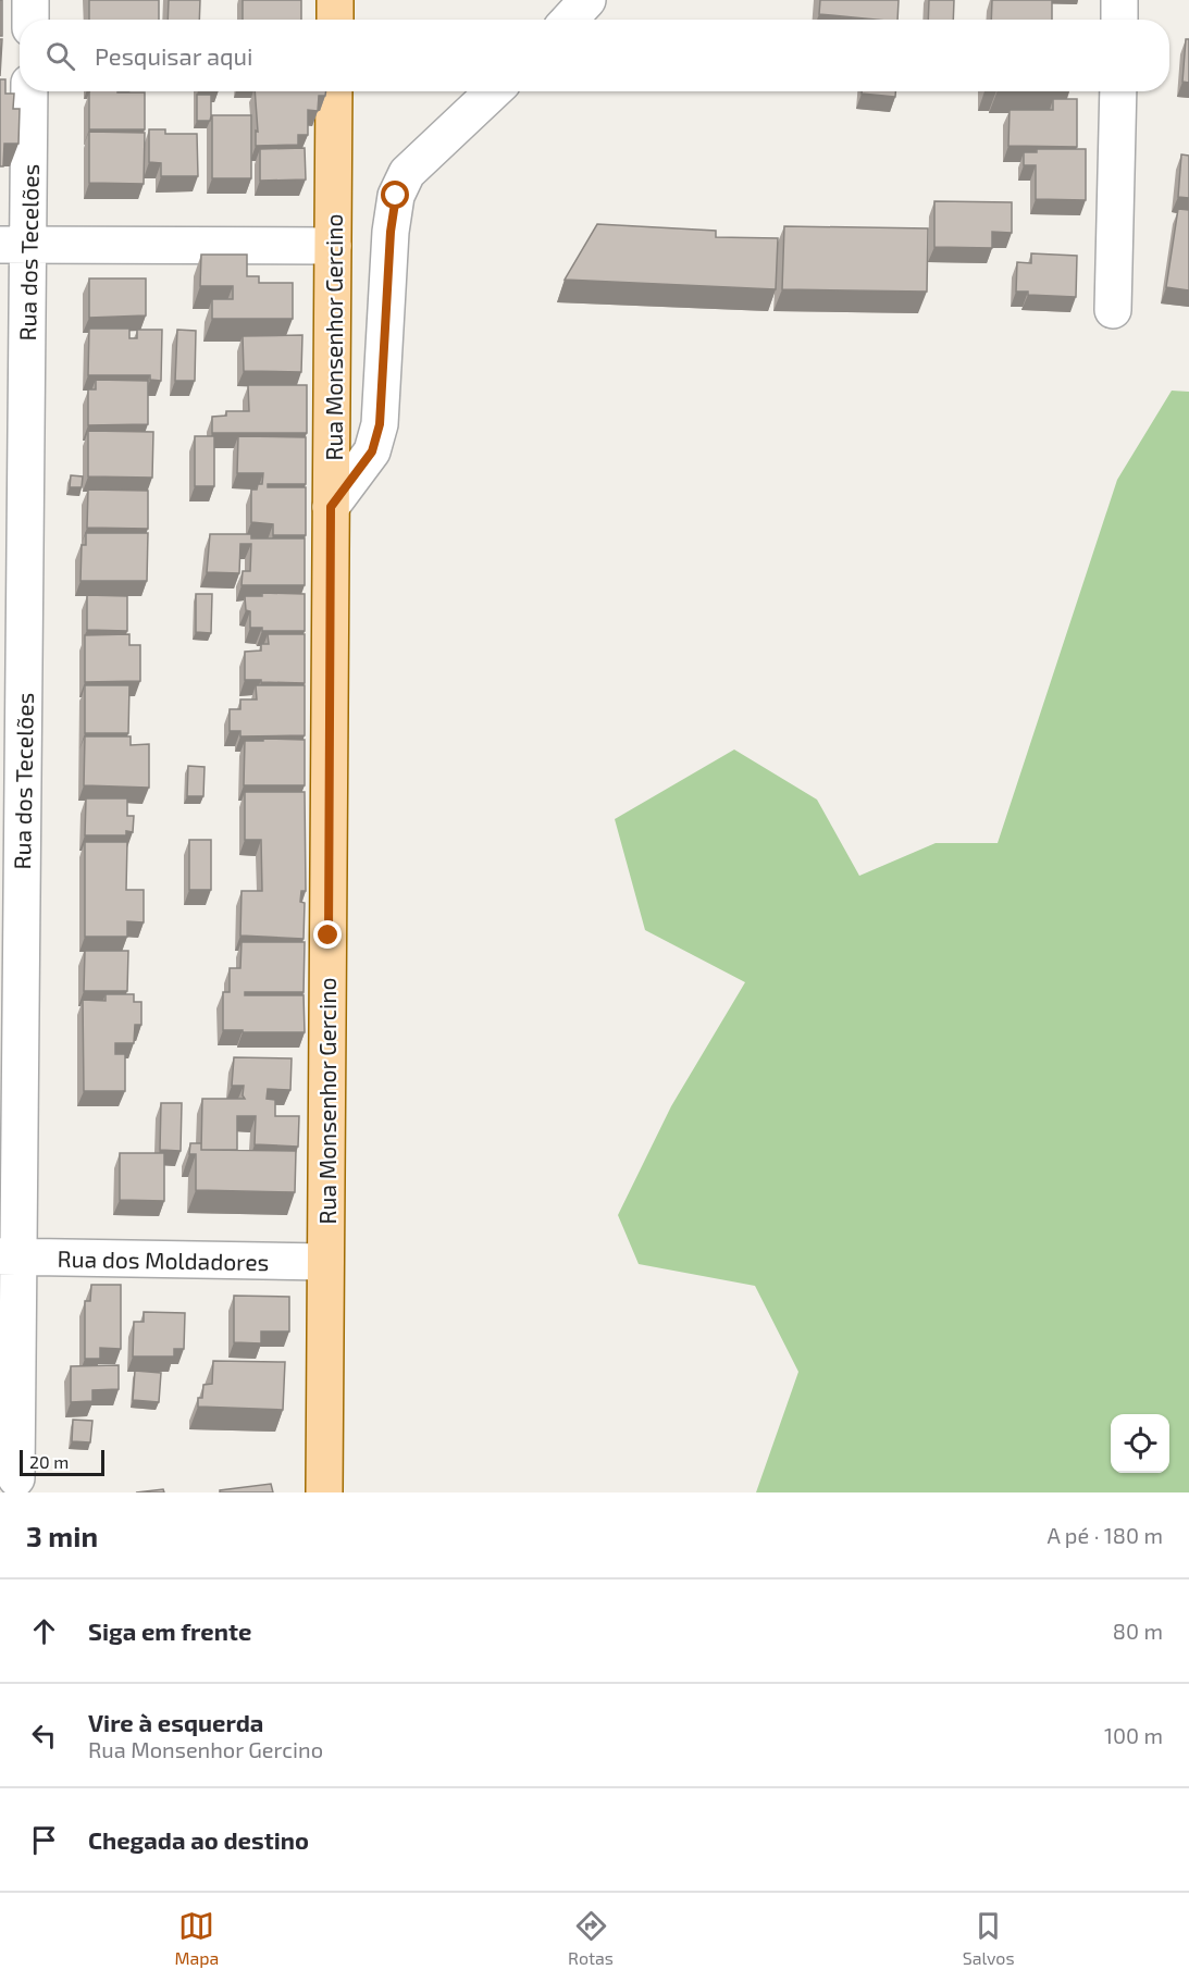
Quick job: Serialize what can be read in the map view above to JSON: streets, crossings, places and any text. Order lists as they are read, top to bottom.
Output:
{
  "streets": {
    "main road": ["Rua Monsenhor Gercino"],
    "street": ["Rua dos Tecelões", "Rua dos Moldadores"]
  },
  "crossings": [
    ["Rua dos Tecelões", "Rua dos Moldadores"],
    ["Rua Monsenhor Gercino", "Rua dos Moldadores"]
  ],
  "scale_bar": "20 m",
  "page": {
    "search": "Pesquisar aqui",
    "scale": "20 m",
    "heading": ["3 min", "A pé · 180 m"],
    "list": [
      ["Siga em frente", "80 m"],
      ["Vire à esquerda", "Rua Monsenhor Gercino", "100 m"],
      "Chegada ao destino"
    ],
    "nav": ["Mapa", "Rotas", "Salvos"]
  }
}
